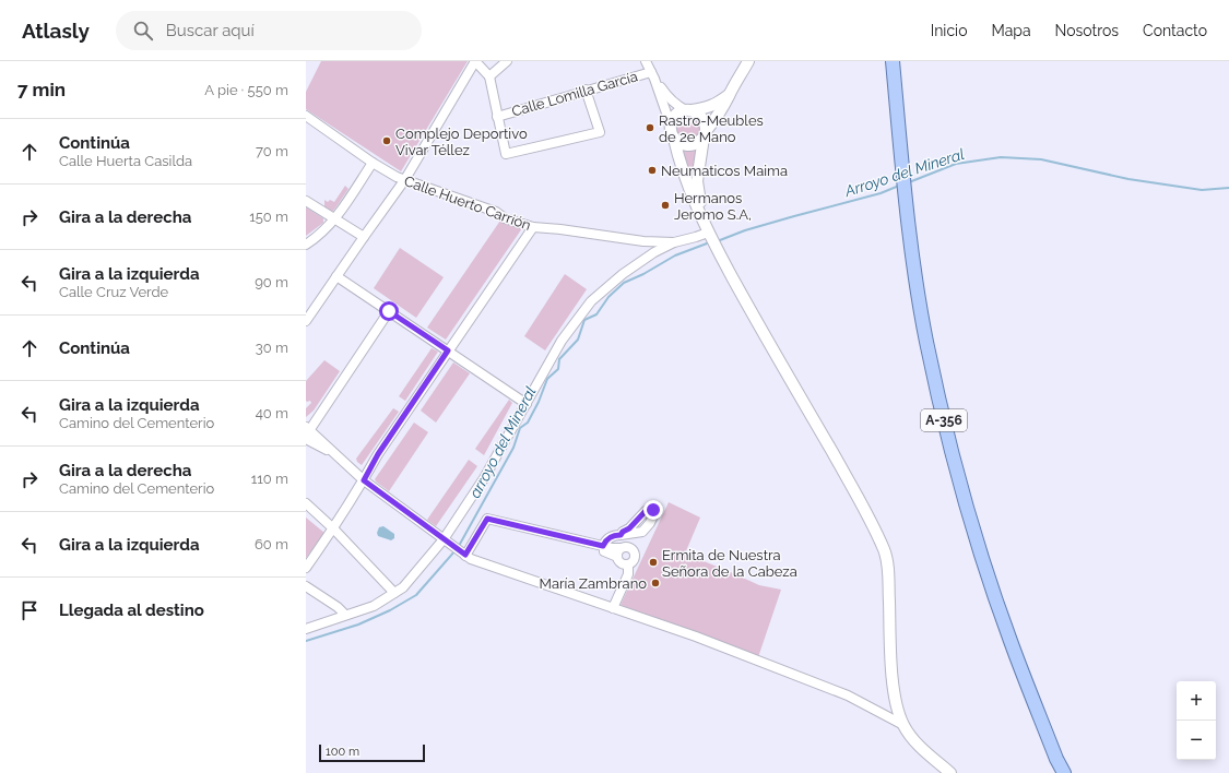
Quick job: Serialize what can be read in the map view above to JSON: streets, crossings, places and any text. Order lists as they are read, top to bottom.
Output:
{
  "streets": {
    "main road": ["A-356"],
    "street": ["Calle Lomilla García", "Calle Huerto Carrión"]
  },
  "water": ["Arroyo del Mineral", "arroyo del Mineral"],
  "places": [
    "Rastro-Meubles de 2e Mano",
    "Complejo Deportivo Vivar Téllez",
    "Neumaticos Maima",
    "Hermanos Jeromo S.A,",
    "Ermita de Nuestra Señora de la Cabeza",
    "María Zambrano"
  ],
  "scale_bar": "100 m",
  "page": {
    "header": "Atlasly",
    "search": "Buscar aquí",
    "nav": [
      "Inicio",
      "Mapa",
      "Nosotros",
      "Contacto"
    ],
    "heading": ["7 min", "A pie · 550 m"],
    "list": [
      ["Continúa", "Calle Huerta Casilda", "70 m"],
      ["Gira a la derecha", "150 m"],
      ["Gira a la izquierda", "Calle Cruz Verde", "90 m"],
      ["Continúa", "30 m"],
      ["Gira a la izquierda", "Camino del Cementerio", "40 m"],
      ["Gira a la derecha", "Camino del Cementerio", "110 m"],
      ["Gira a la izquierda", "60 m"],
      "Llegada al destino"
    ],
    "map_buttons": ["+", "−"],
    "scale": "100 m"
  }
}
